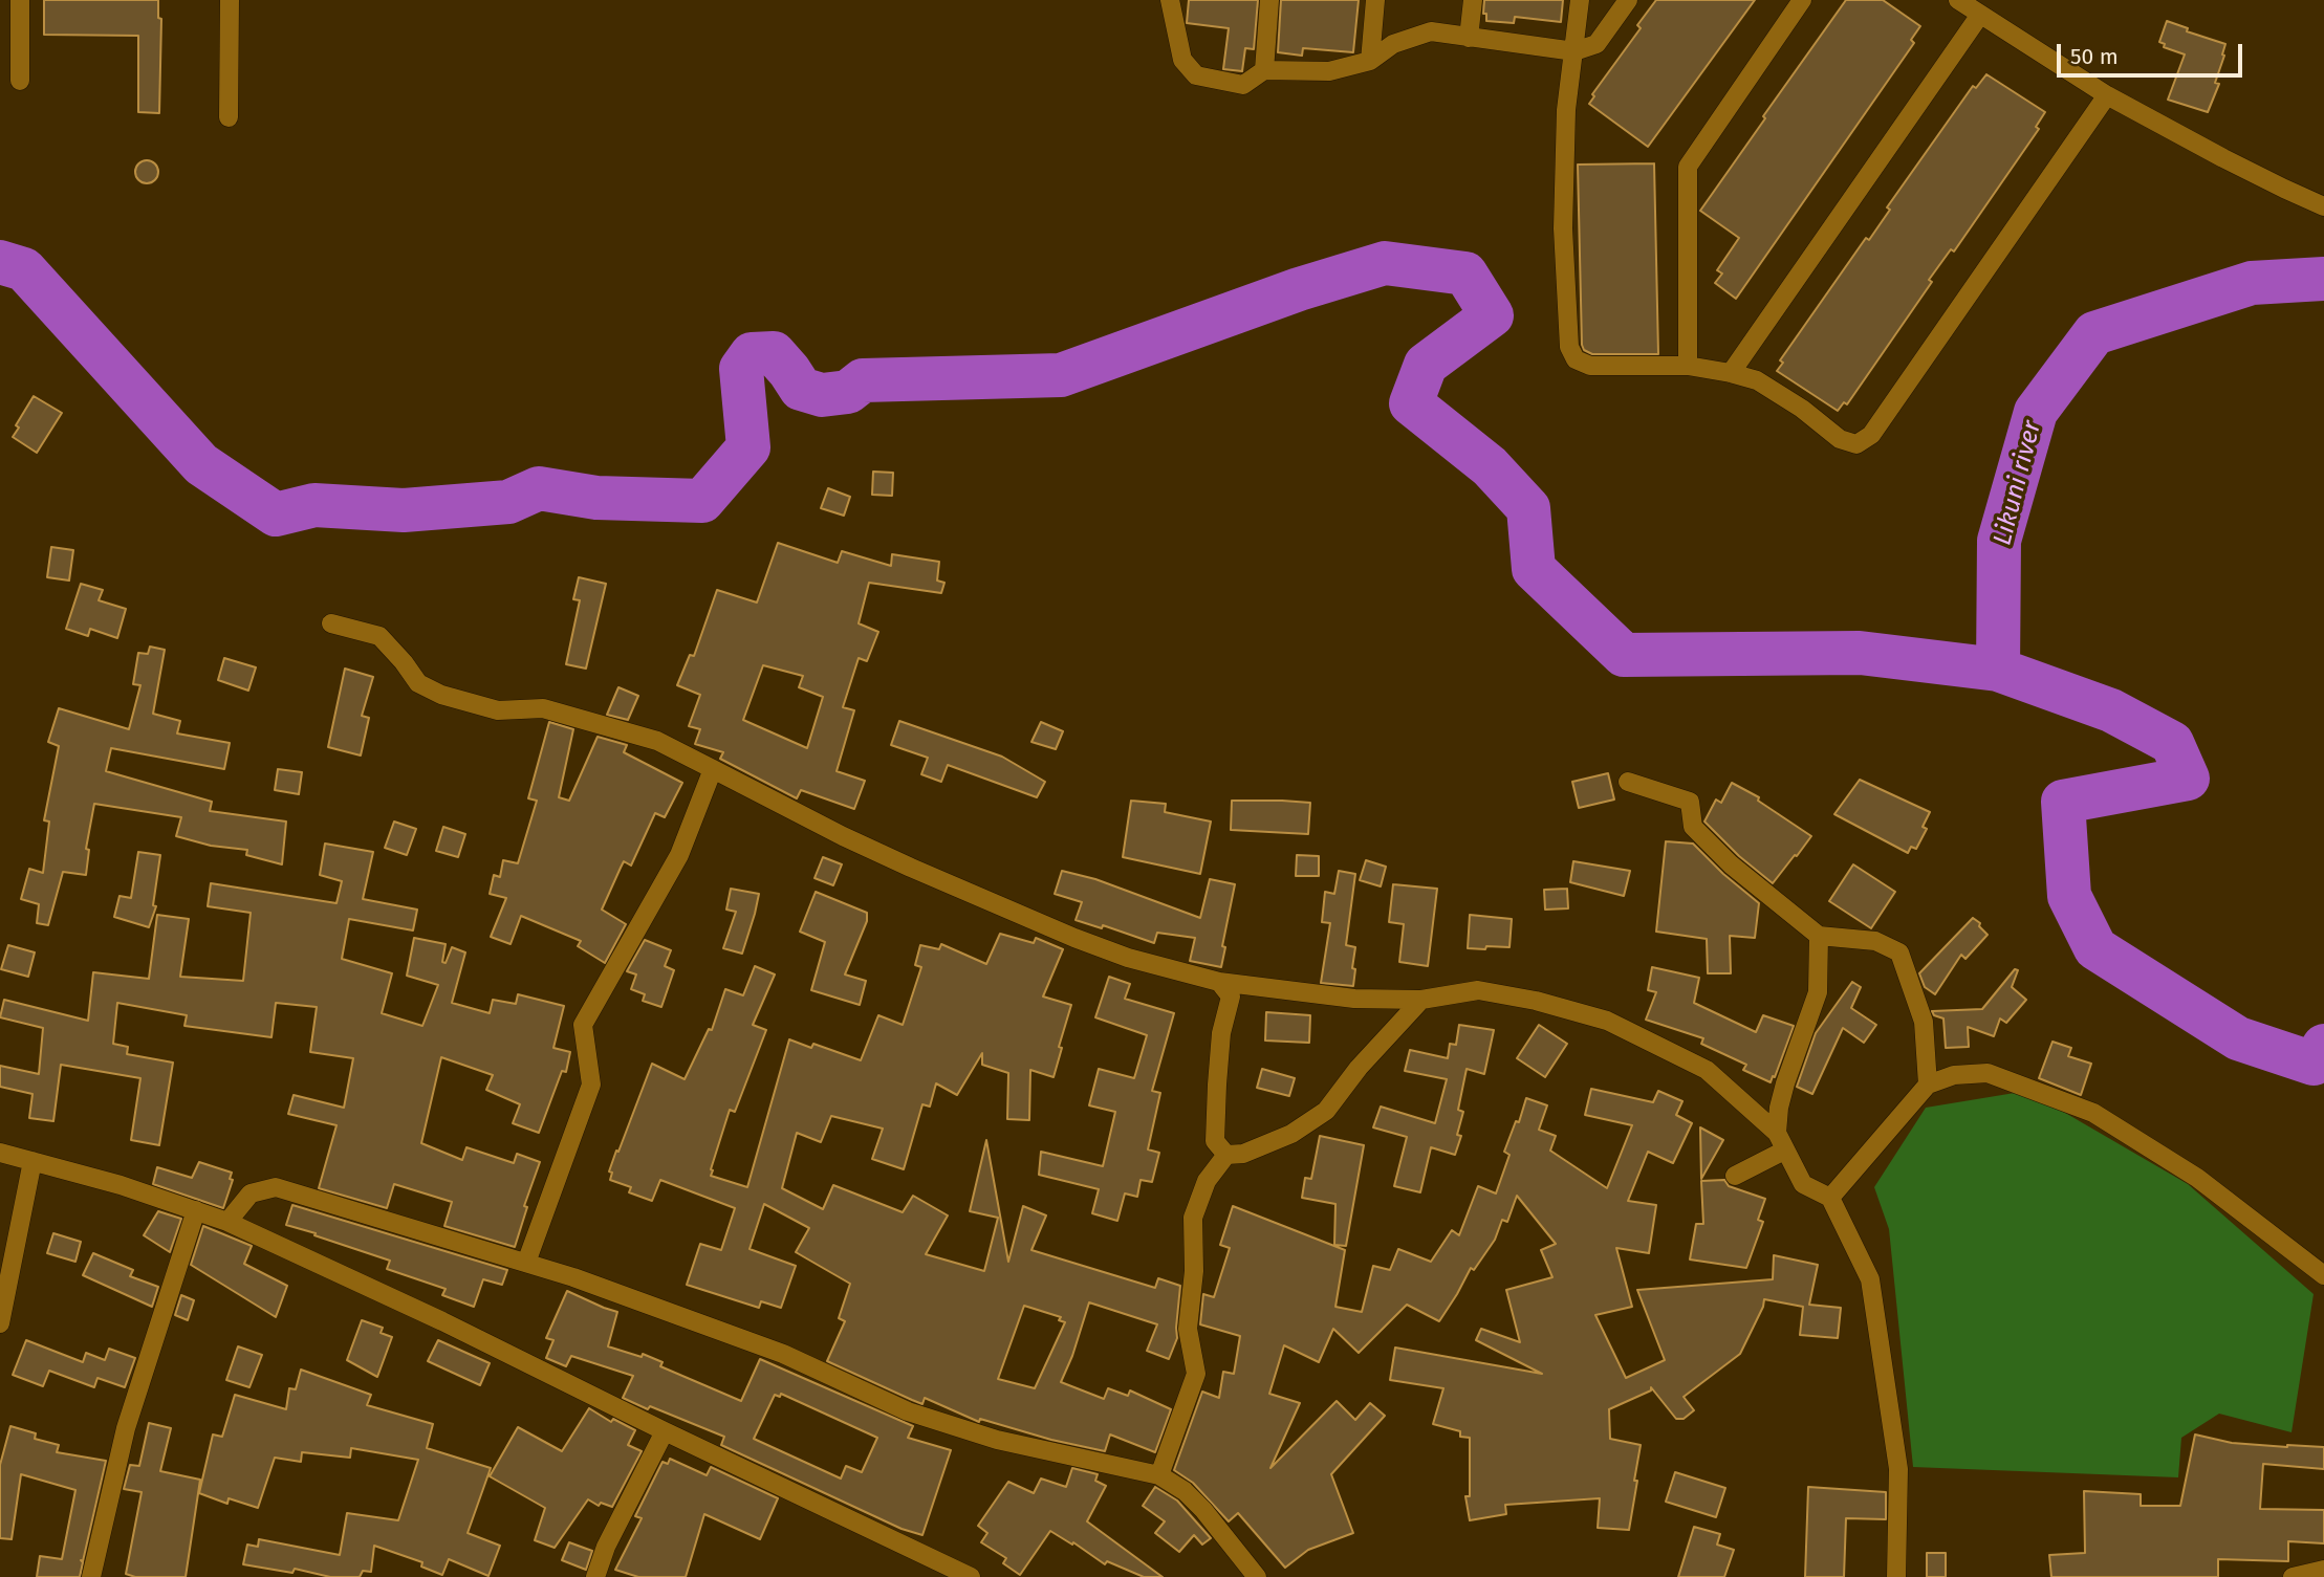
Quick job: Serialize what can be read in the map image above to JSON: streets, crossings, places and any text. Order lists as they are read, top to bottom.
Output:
{
  "water": ["Likuni river"],
  "scale_bar": "50 m"
}
